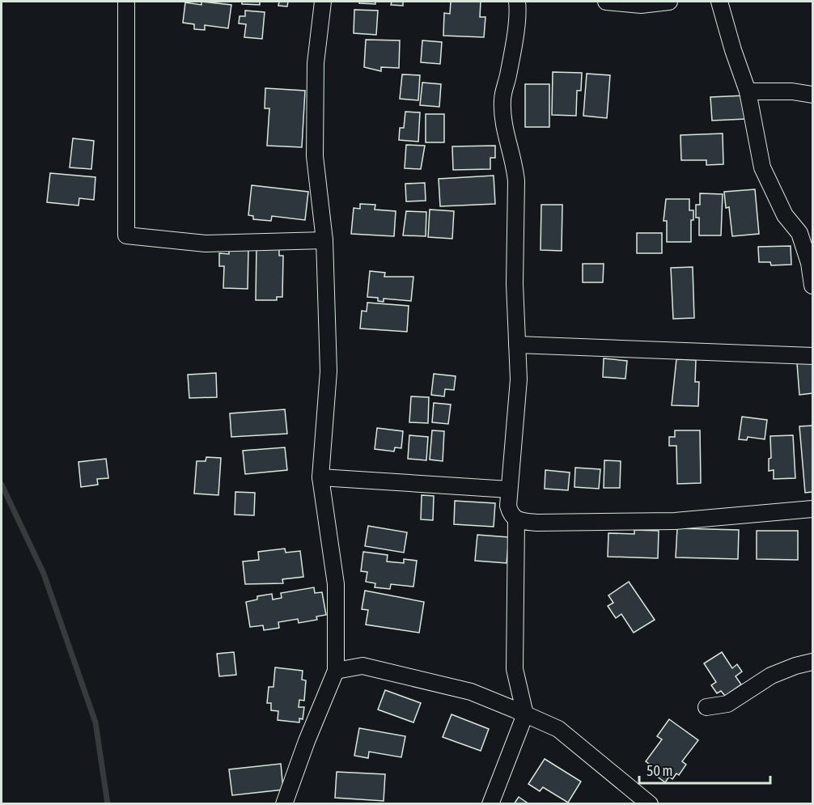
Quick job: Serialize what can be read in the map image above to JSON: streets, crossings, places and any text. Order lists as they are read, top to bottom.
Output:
{
  "scale_bar": "50 m"
}
